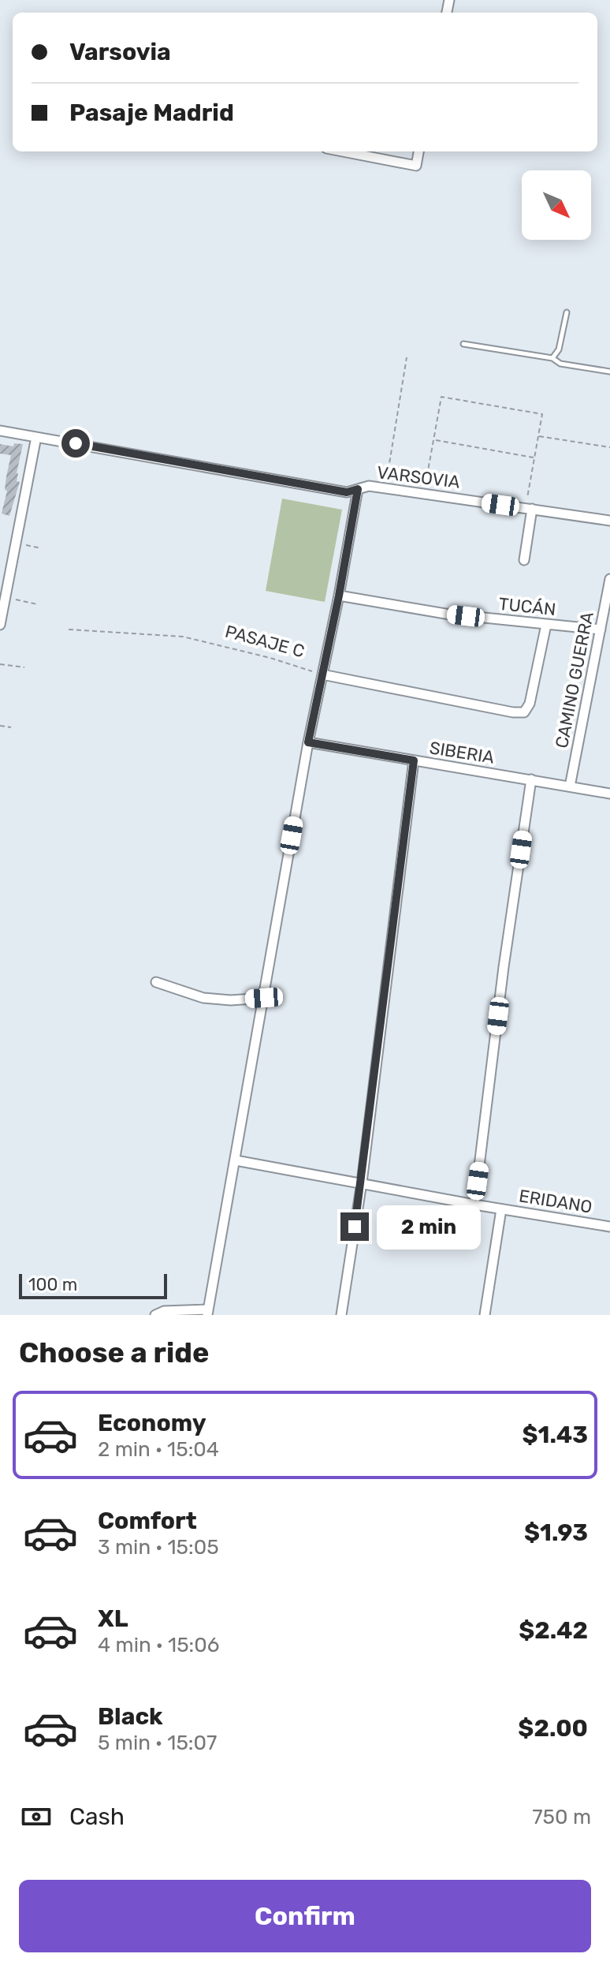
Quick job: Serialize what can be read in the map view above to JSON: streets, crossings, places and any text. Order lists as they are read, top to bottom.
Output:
{
  "streets": {
    "street": [
      "VARSOVIA",
      "TUCÁN",
      "PASAJE C",
      "CAMINO GUERRA",
      "SIBERIA",
      "ERIDANO"
    ]
  },
  "crossings": [
    ["TUCÁN", "PASAJE C"],
    ["TUCÁN", "CAMINO GUERRA"],
    ["CAMINO GUERRA", "SIBERIA"]
  ],
  "scale_bar": "100 m",
  "north": "bottom right",
  "page": {
    "banner": ["Varsovia", "Pasaje Madrid"],
    "bubble": "2 min",
    "scale": "100 m",
    "heading": "Choose a ride",
    "list": [
      {
        "name": "Economy",
        "note": "2 min · 15:04",
        "value": "$1.43"
      },
      {
        "name": "Comfort",
        "note": "3 min · 15:05",
        "value": "$1.93"
      },
      {
        "name": "XL",
        "note": "4 min · 15:06",
        "value": "$2.42"
      },
      {
        "name": "Black",
        "note": "5 min · 15:07",
        "value": "$2.00"
      }
    ],
    "pay": ["Cash", "750 m"],
    "buttons": "Confirm"
  }
}
